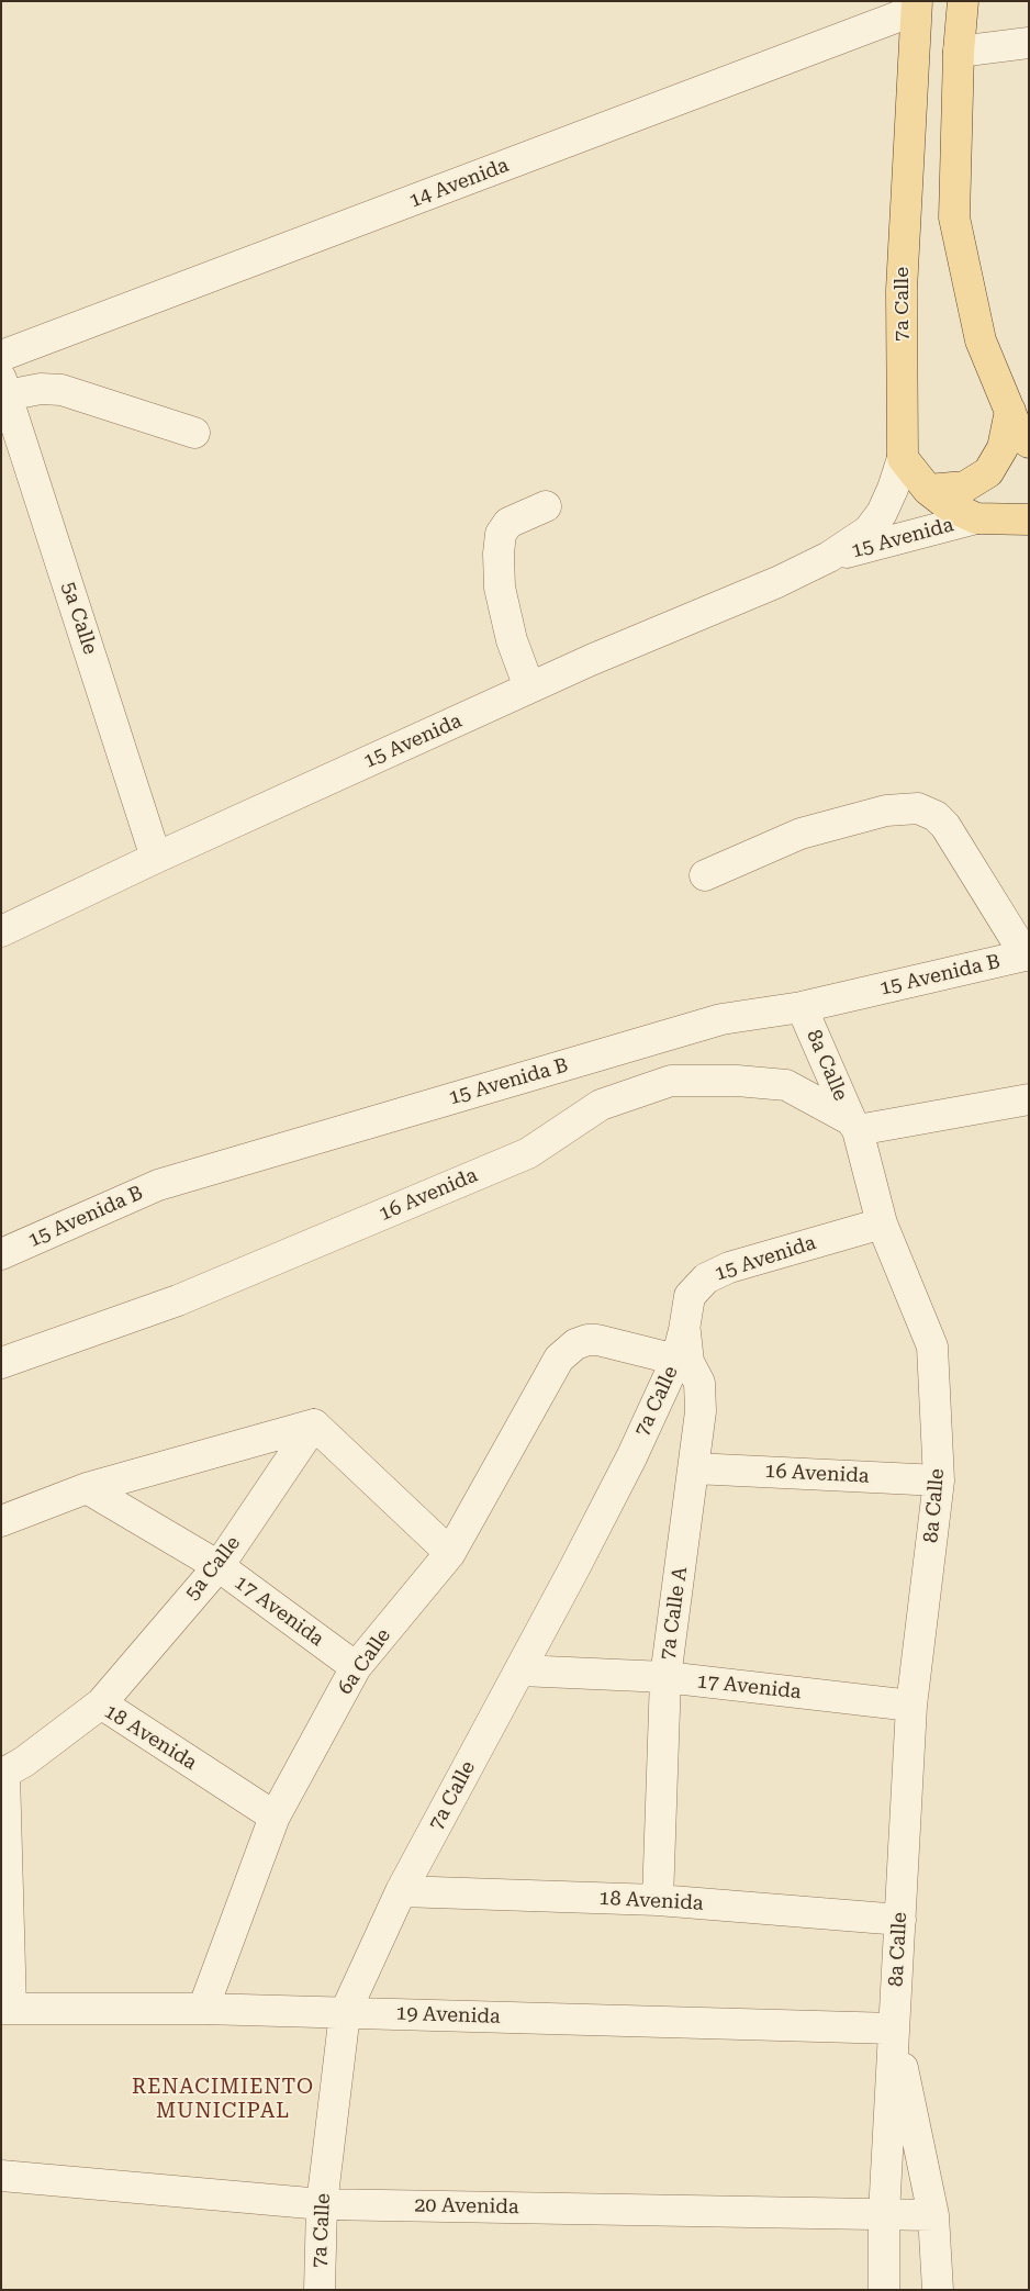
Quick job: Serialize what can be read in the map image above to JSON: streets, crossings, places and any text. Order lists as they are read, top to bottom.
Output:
{
  "streets": {
    "main road": ["7a Calle"],
    "street": [
      "14 Avenida",
      "15 Avenida",
      "5a Calle",
      "15 Avenida B",
      "8a Calle",
      "16 Avenida",
      "17 Avenida",
      "7a Calle A",
      "6a Calle",
      "18 Avenida",
      "19 Avenida",
      "20 Avenida"
    ]
  },
  "crossings": [
    ["14 Avenida", "7a Calle"],
    ["7a Calle", "15 Avenida"],
    ["7a Calle", "17 Avenida"],
    ["7a Calle", "7a Calle A"],
    ["7a Calle", "6a Calle"],
    ["7a Calle", "18 Avenida"],
    ["7a Calle", "19 Avenida"],
    ["7a Calle", "20 Avenida"],
    ["15 Avenida", "5a Calle"],
    ["15 Avenida", "8a Calle"],
    ["15 Avenida", "7a Calle A"],
    ["5a Calle", "17 Avenida"],
    ["5a Calle", "18 Avenida"],
    ["15 Avenida B", "8a Calle"],
    ["8a Calle", "16 Avenida"],
    ["8a Calle", "17 Avenida"],
    ["8a Calle", "18 Avenida"],
    ["8a Calle", "19 Avenida"],
    ["8a Calle", "20 Avenida"],
    ["16 Avenida", "7a Calle A"],
    ["17 Avenida", "7a Calle A"],
    ["17 Avenida", "6a Calle"],
    ["7a Calle A", "18 Avenida"],
    ["6a Calle", "18 Avenida"],
    ["6a Calle", "19 Avenida"]
  ],
  "districts": ["RENACIMIENTO MUNICIPAL"]
}
